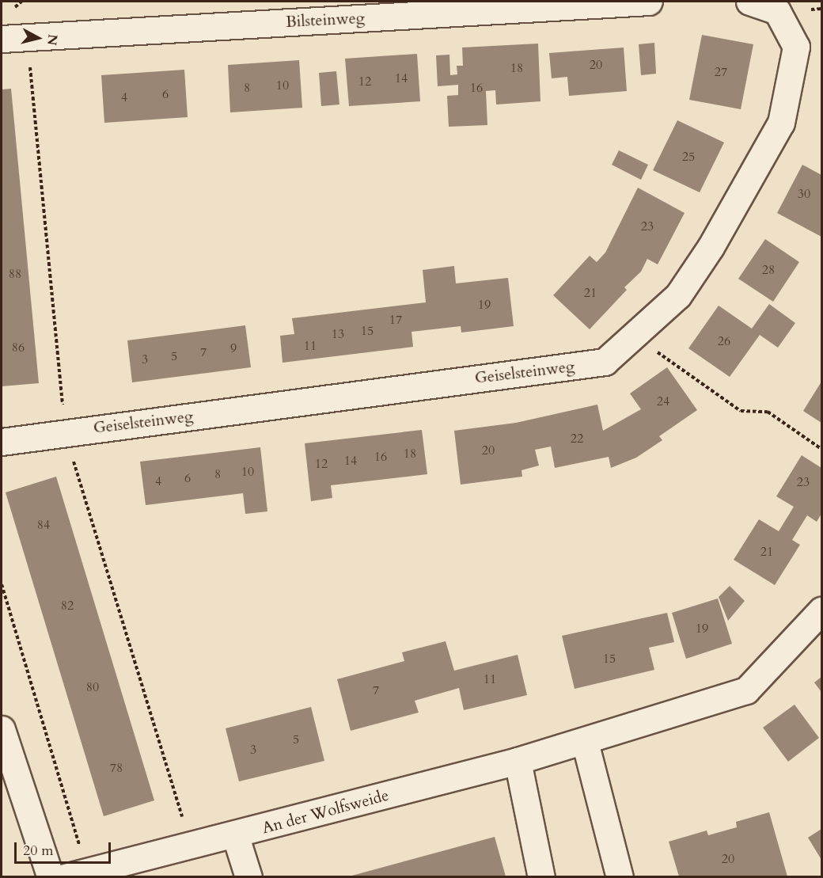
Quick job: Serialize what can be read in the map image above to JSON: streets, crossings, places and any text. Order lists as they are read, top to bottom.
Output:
{
  "streets": {
    "street": ["Bilsteinweg", "Geiselsteinweg", "An der Wolfsweide"]
  },
  "house_numbers": [
    "20",
    "18",
    "27",
    "14",
    "12",
    "10",
    "8",
    "16",
    "6",
    "4",
    "25",
    "30",
    "23",
    "28",
    "88",
    "21",
    "19",
    "17",
    "15",
    "13",
    "26",
    "11",
    "86",
    "9",
    "7",
    "5",
    "3",
    "24",
    "22",
    "20",
    "18",
    "16",
    "14",
    "12",
    "10",
    "8",
    "6",
    "4",
    "23",
    "84",
    "21",
    "82",
    "19",
    "15",
    "11",
    "80",
    "7",
    "5",
    "3",
    "78",
    "20"
  ],
  "scale_bar": "20 m",
  "north": "right"
}
